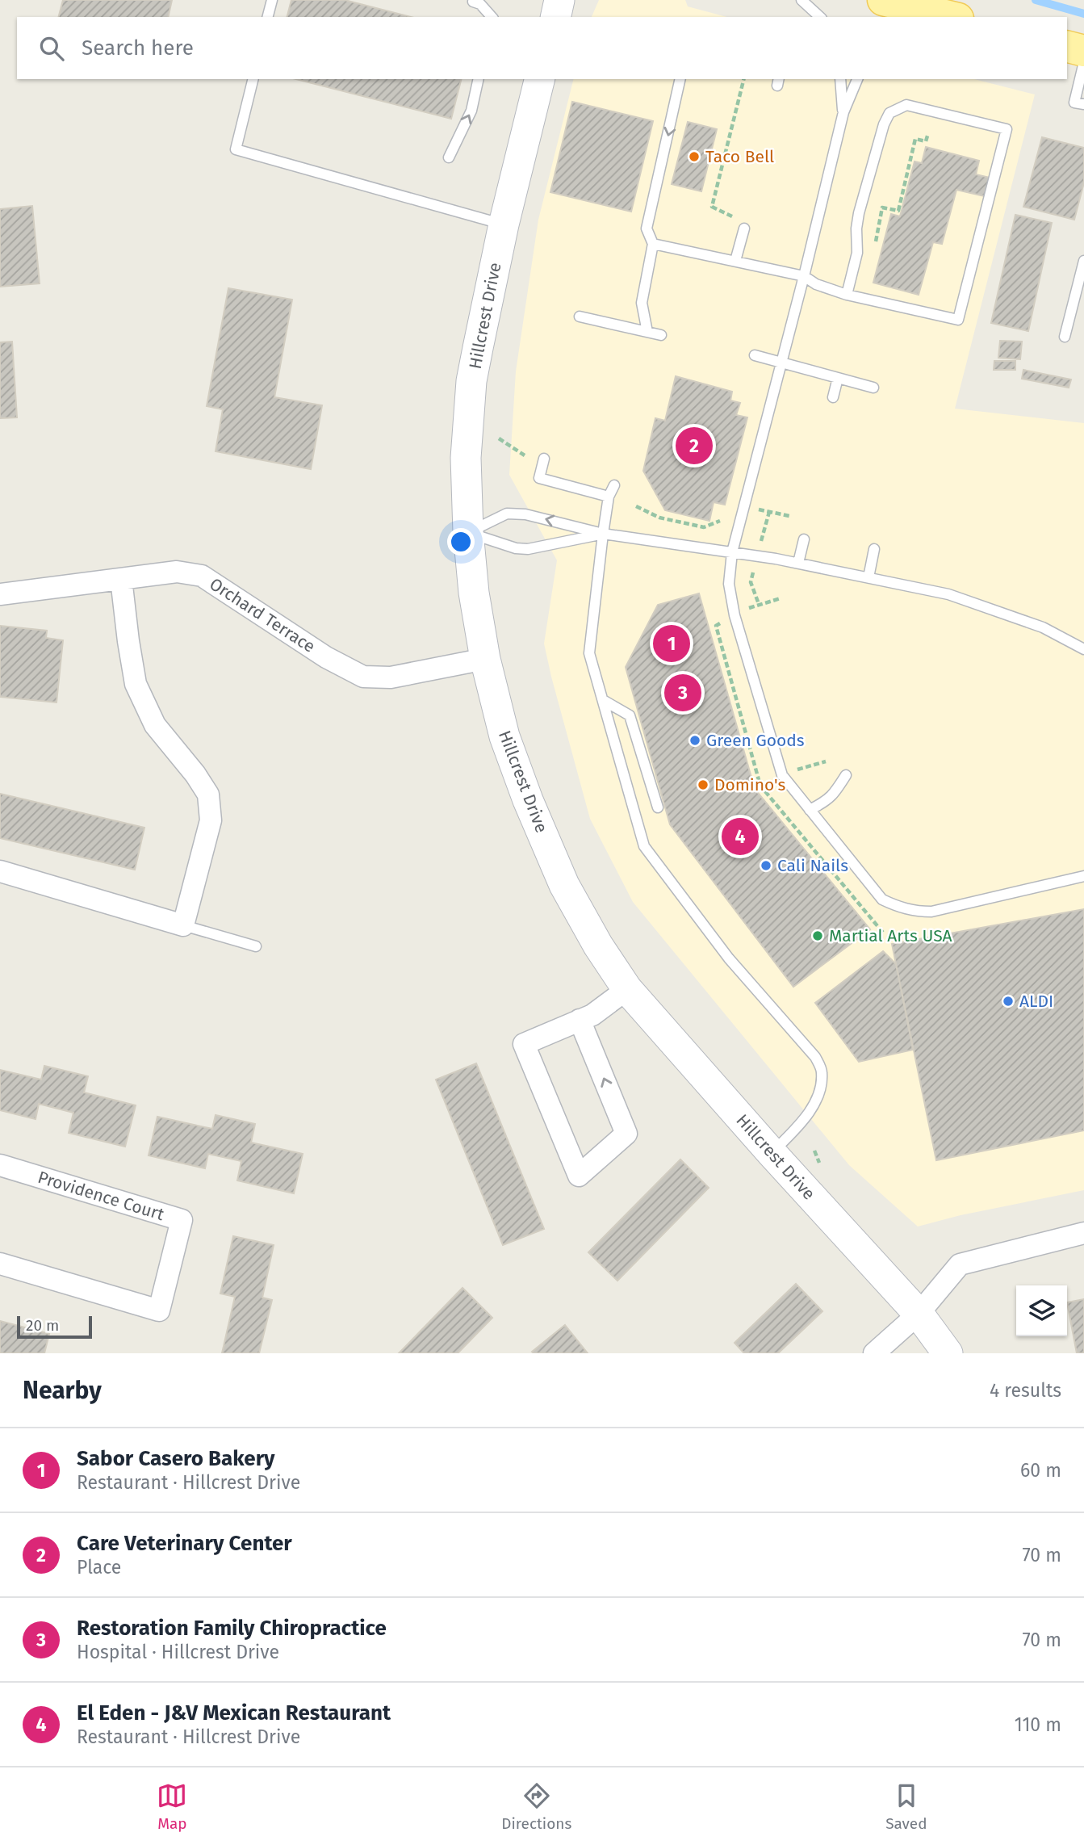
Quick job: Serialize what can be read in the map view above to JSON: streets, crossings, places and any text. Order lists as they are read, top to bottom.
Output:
{
  "streets": {
    "street": ["Hillcrest Drive", "Orchard Terrace", "Providence Court"]
  },
  "crossings": [
    ["Hillcrest Drive", "Orchard Terrace"]
  ],
  "places": [
    "Taco Bell",
    "Green Goods",
    "Domino's",
    "Cali Nails",
    "Martial Arts USA",
    "ALDI"
  ],
  "scale_bar": "20 m",
  "page": {
    "search": "Search here",
    "pins": [
      "2",
      "1",
      "3",
      "4"
    ],
    "scale": "20 m",
    "heading": ["Nearby", "4 results"],
    "list": [
      {
        "mark": "1",
        "name": "Sabor Casero Bakery",
        "note": "Restaurant · Hillcrest Drive",
        "value": "60 m"
      },
      {
        "mark": "2",
        "name": "Care Veterinary Center",
        "note": "Place",
        "value": "70 m"
      },
      {
        "mark": "3",
        "name": "Restoration Family Chiropractice",
        "note": "Hospital · Hillcrest Drive",
        "value": "70 m"
      },
      {
        "mark": "4",
        "name": "El Eden - J&V Mexican Restaurant",
        "note": "Restaurant · Hillcrest Drive",
        "value": "110 m"
      }
    ],
    "nav": ["Map", "Directions", "Saved"]
  }
}
